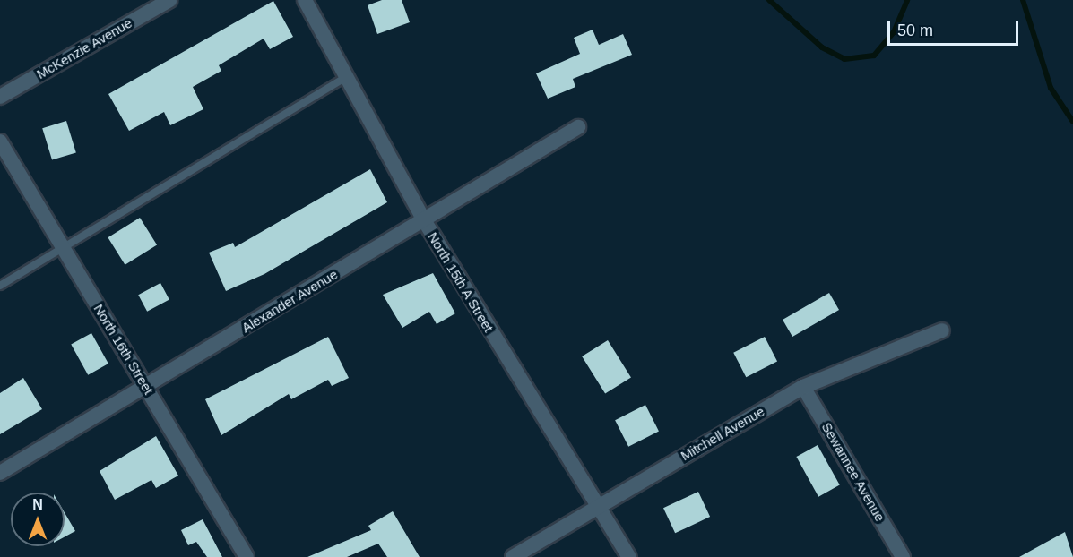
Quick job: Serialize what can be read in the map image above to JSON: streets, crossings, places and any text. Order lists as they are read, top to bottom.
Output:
{
  "streets": {
    "street": [
      "McKenzie Avenue",
      "North 15th A Street",
      "Alexander Avenue",
      "North 16th Street",
      "Mitchell Avenue",
      "Sewannee Avenue"
    ]
  },
  "crossings": [
    ["North 15th A Street", "Alexander Avenue"],
    ["North 15th A Street", "Mitchell Avenue"],
    ["Alexander Avenue", "North 16th Street"],
    ["Mitchell Avenue", "Sewannee Avenue"]
  ],
  "scale_bar": "50 m",
  "north": "top"
}
